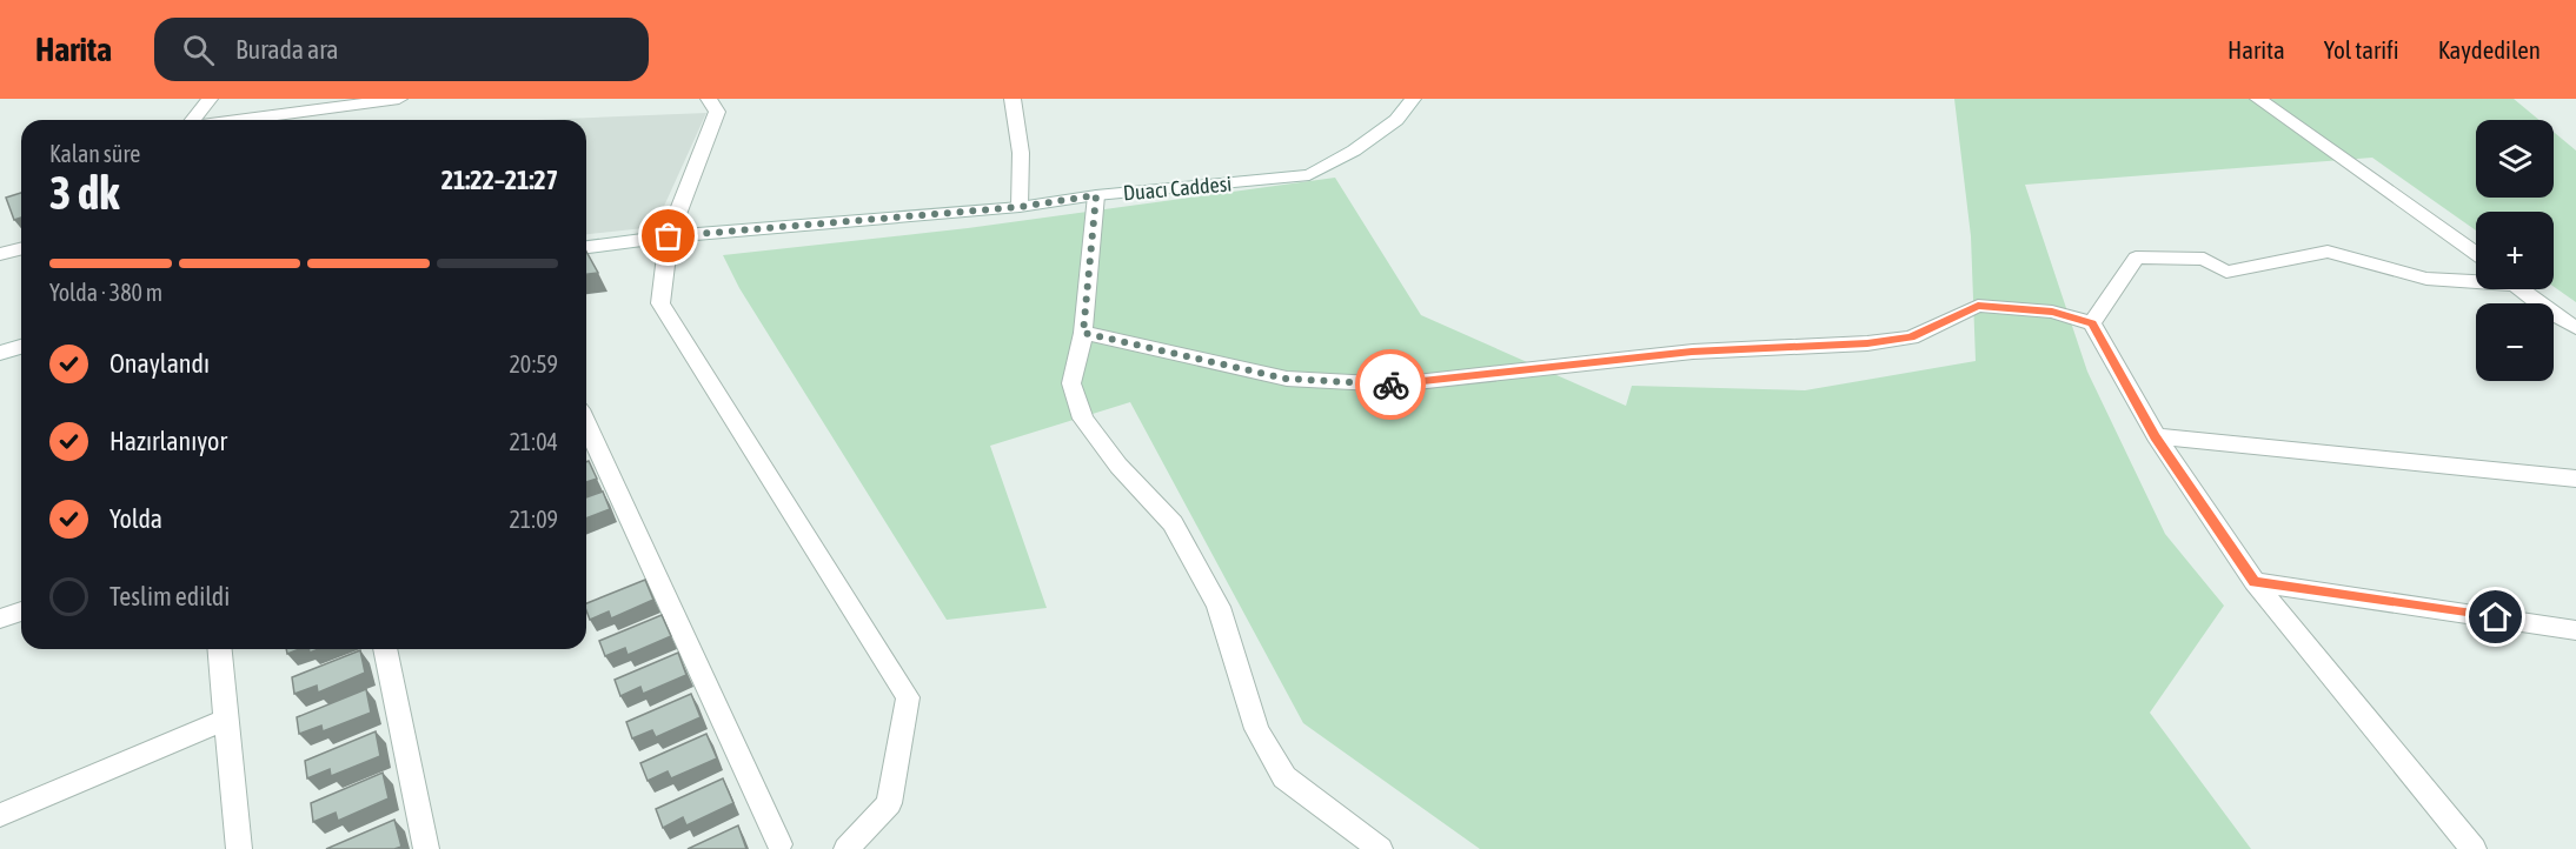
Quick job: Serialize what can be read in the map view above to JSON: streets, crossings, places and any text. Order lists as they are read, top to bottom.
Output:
{
  "streets": {
    "street": ["Duacı Caddesi"]
  },
  "page": {
    "header": "Harita",
    "search": "Burada ara",
    "nav": ["Harita", "Yol tarifi", "Kaydedilen"],
    "map_buttons": ["+", "−"],
    "heading": ["3 dk", "Kalan süre", "21:22–21:27"],
    "bar": "Yolda · 380 m",
    "list": [
      ["Onaylandı", "20:59"],
      ["Hazırlanıyor", "21:04"],
      ["Yolda", "21:09"],
      "Teslim edildi"
    ]
  }
}
